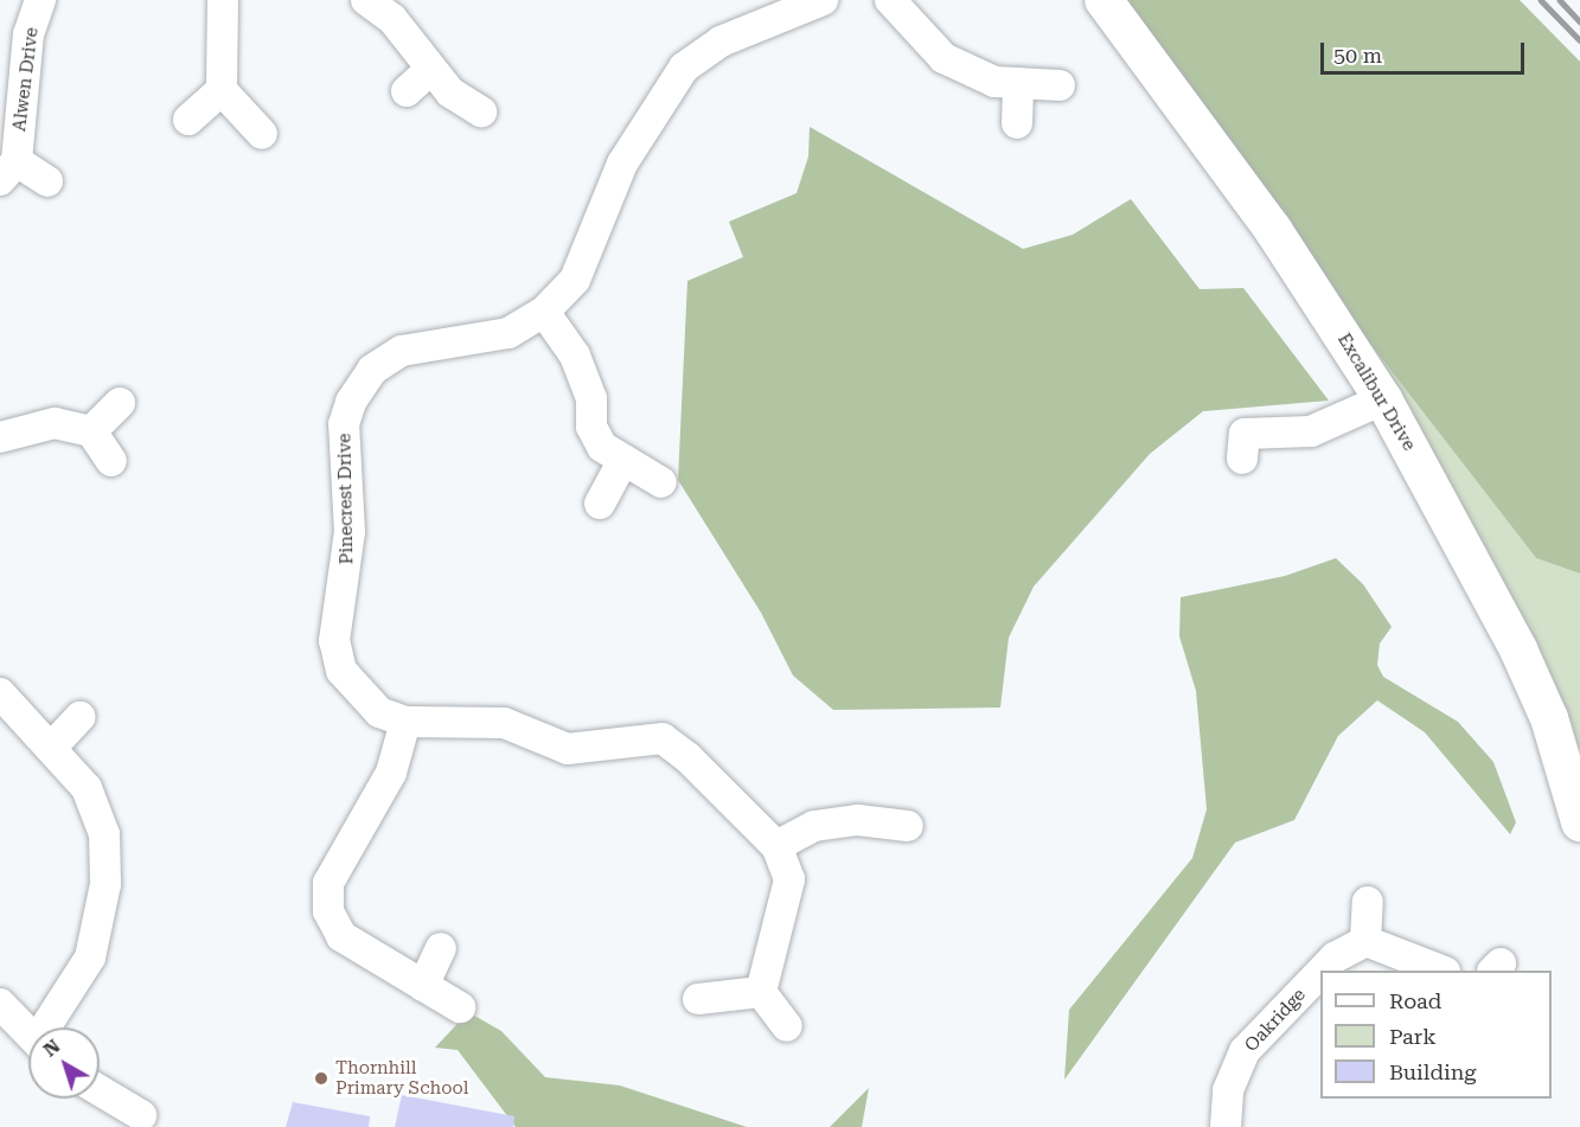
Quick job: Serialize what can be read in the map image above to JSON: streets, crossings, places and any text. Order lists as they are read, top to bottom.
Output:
{
  "streets": {
    "street": [
      "Alwen Drive",
      "Excalibur Drive",
      "Pinecrest Drive",
      "Oakridge"
    ]
  },
  "places": ["Thornhill Primary School"],
  "legend": ["Road", "Park", "Building"],
  "scale_bar": "50 m",
  "north": "top left"
}
